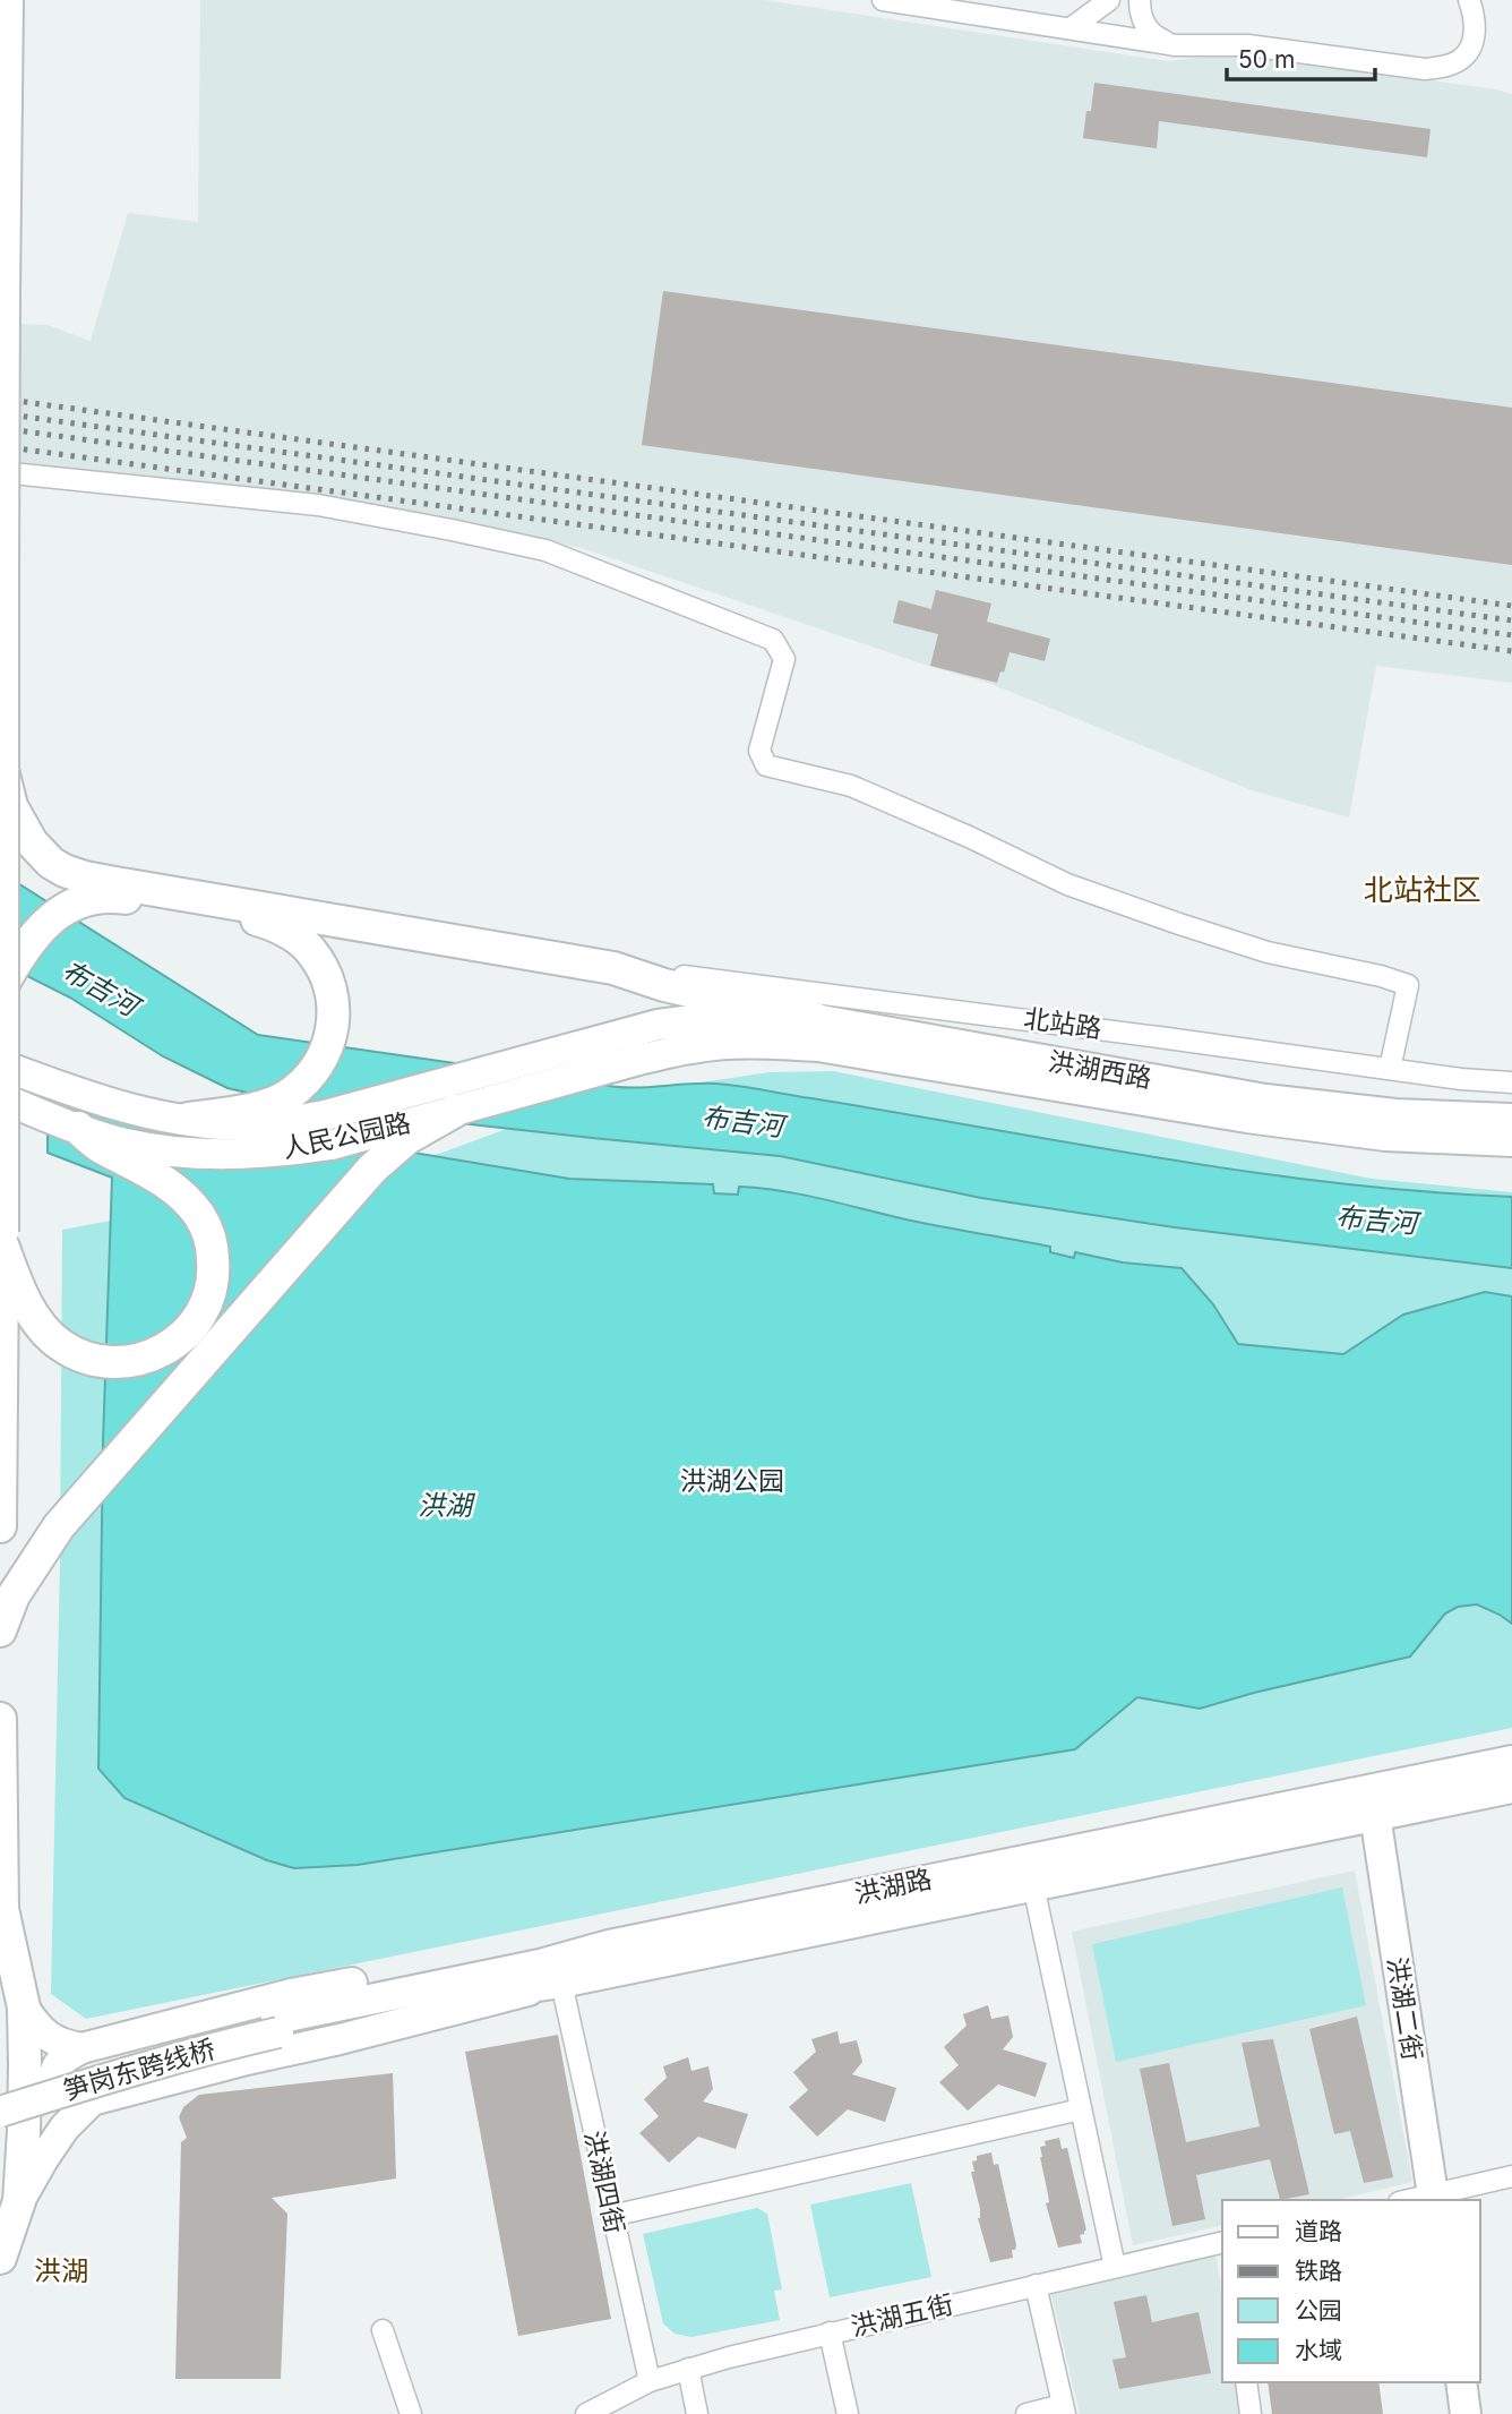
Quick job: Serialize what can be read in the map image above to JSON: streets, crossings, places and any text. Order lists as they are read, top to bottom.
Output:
{
  "streets": {
    "street": [
      "北站路",
      "洪湖西路",
      "人民公园路",
      "洪湖路",
      "洪湖二街",
      "笋岗东跨线桥",
      "洪湖四街",
      "洪湖五街"
    ]
  },
  "crossings": [
    ["洪湖西路", "人民公园路"],
    ["洪湖路", "洪湖二街"],
    ["洪湖路", "笋岗东跨线桥"],
    ["洪湖路", "洪湖四街"],
    ["洪湖四街", "洪湖五街"]
  ],
  "districts": ["北站社区", "洪湖"],
  "water": ["布吉河", "洪湖"],
  "parks": ["洪湖公园"],
  "legend": [
    "道路",
    "铁路",
    "公园",
    "水域"
  ],
  "scale_bar": "50 m"
}
